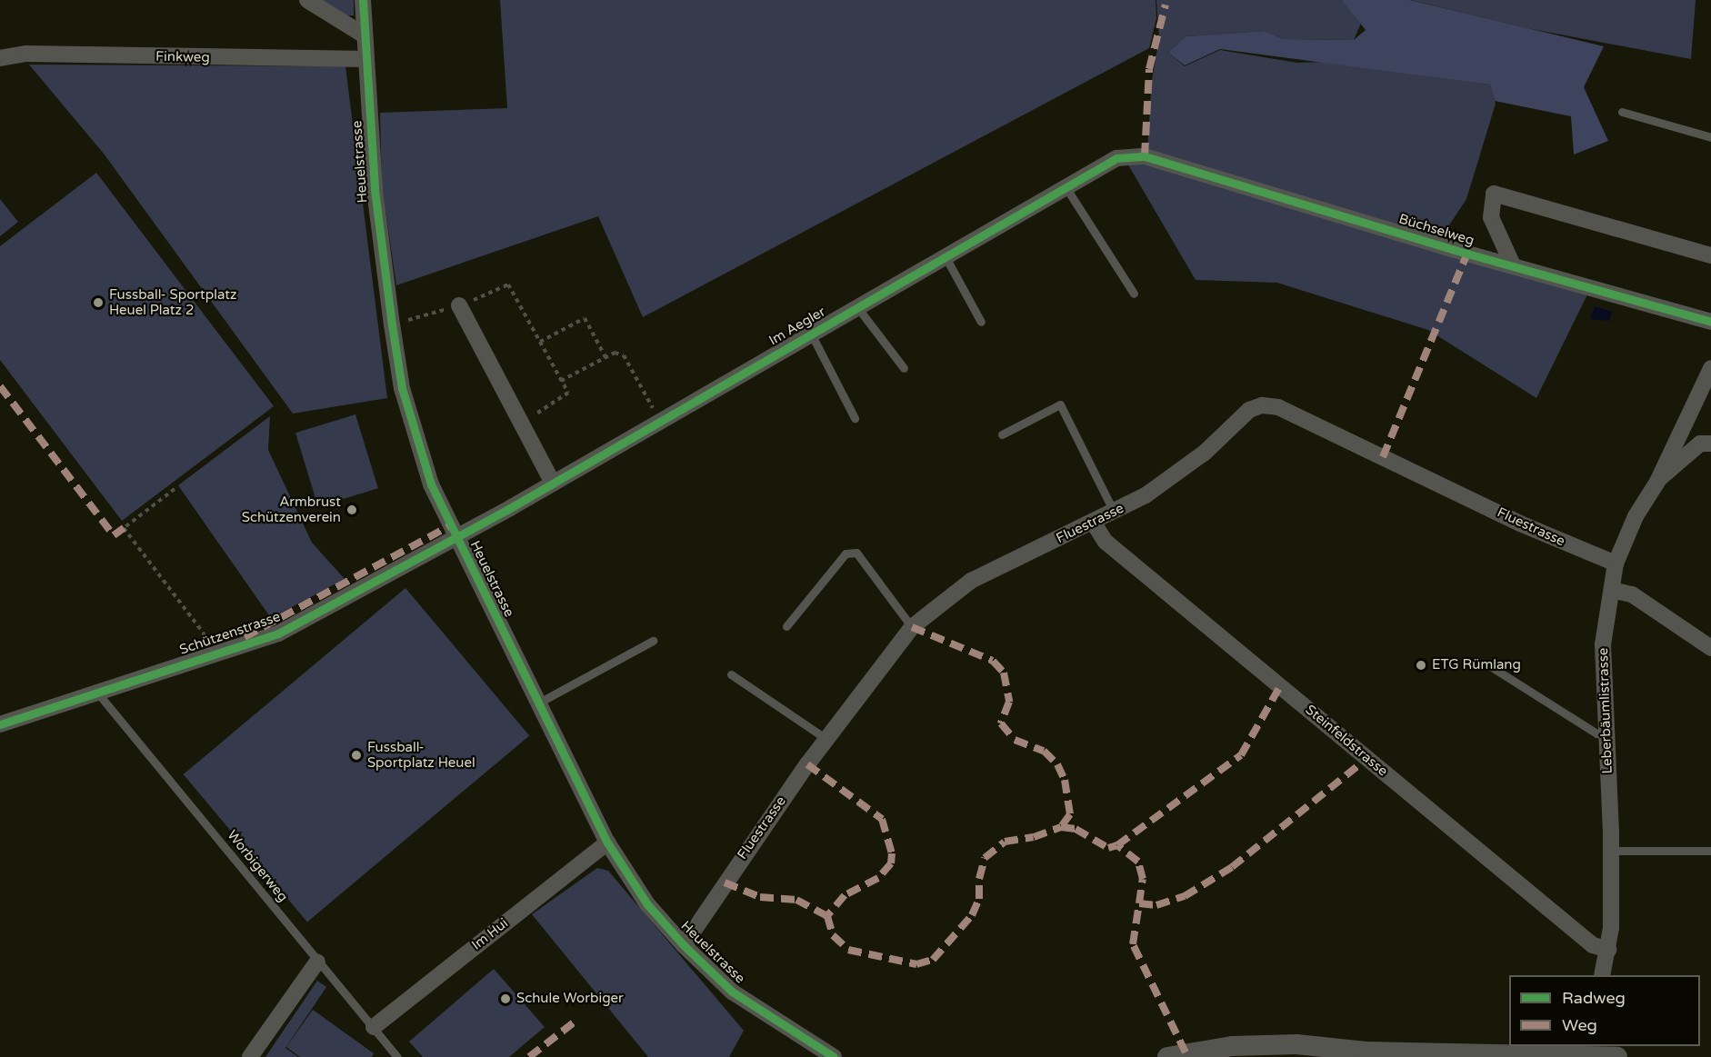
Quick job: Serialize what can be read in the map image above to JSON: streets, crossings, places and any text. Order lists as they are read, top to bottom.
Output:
{
  "streets": {
    "street": [
      "Finkweg",
      "Heuelstrasse",
      "Büchselweg",
      "Im Aegler",
      "Fluestrasse",
      "Schützenstrasse",
      "Leberbäumlistrasse",
      "Steinfeldstrasse",
      "Im Hui"
    ],
    "lane": ["Worbigerweg"]
  },
  "crossings": [
    ["Finkweg", "Heuelstrasse"],
    ["Heuelstrasse", "Im Aegler"],
    ["Heuelstrasse", "Fluestrasse"],
    ["Heuelstrasse", "Schützenstrasse"],
    ["Heuelstrasse", "Im Hui"],
    ["Büchselweg", "Im Aegler"],
    ["Im Aegler", "Schützenstrasse"],
    ["Fluestrasse", "Leberbäumlistrasse"],
    ["Fluestrasse", "Steinfeldstrasse"],
    ["Schützenstrasse", "Worbigerweg"],
    ["Leberbäumlistrasse", "Steinfeldstrasse"],
    ["Worbigerweg", "Im Hui"]
  ],
  "places": [
    "Fussball- Sportplatz Heuel Platz 2",
    "Armbrust Schützenverein",
    "ETG Rümlang",
    "Fussball- Sportplatz Heuel",
    "Schule Worbiger"
  ],
  "legend": ["Radweg", "Weg"]
}
